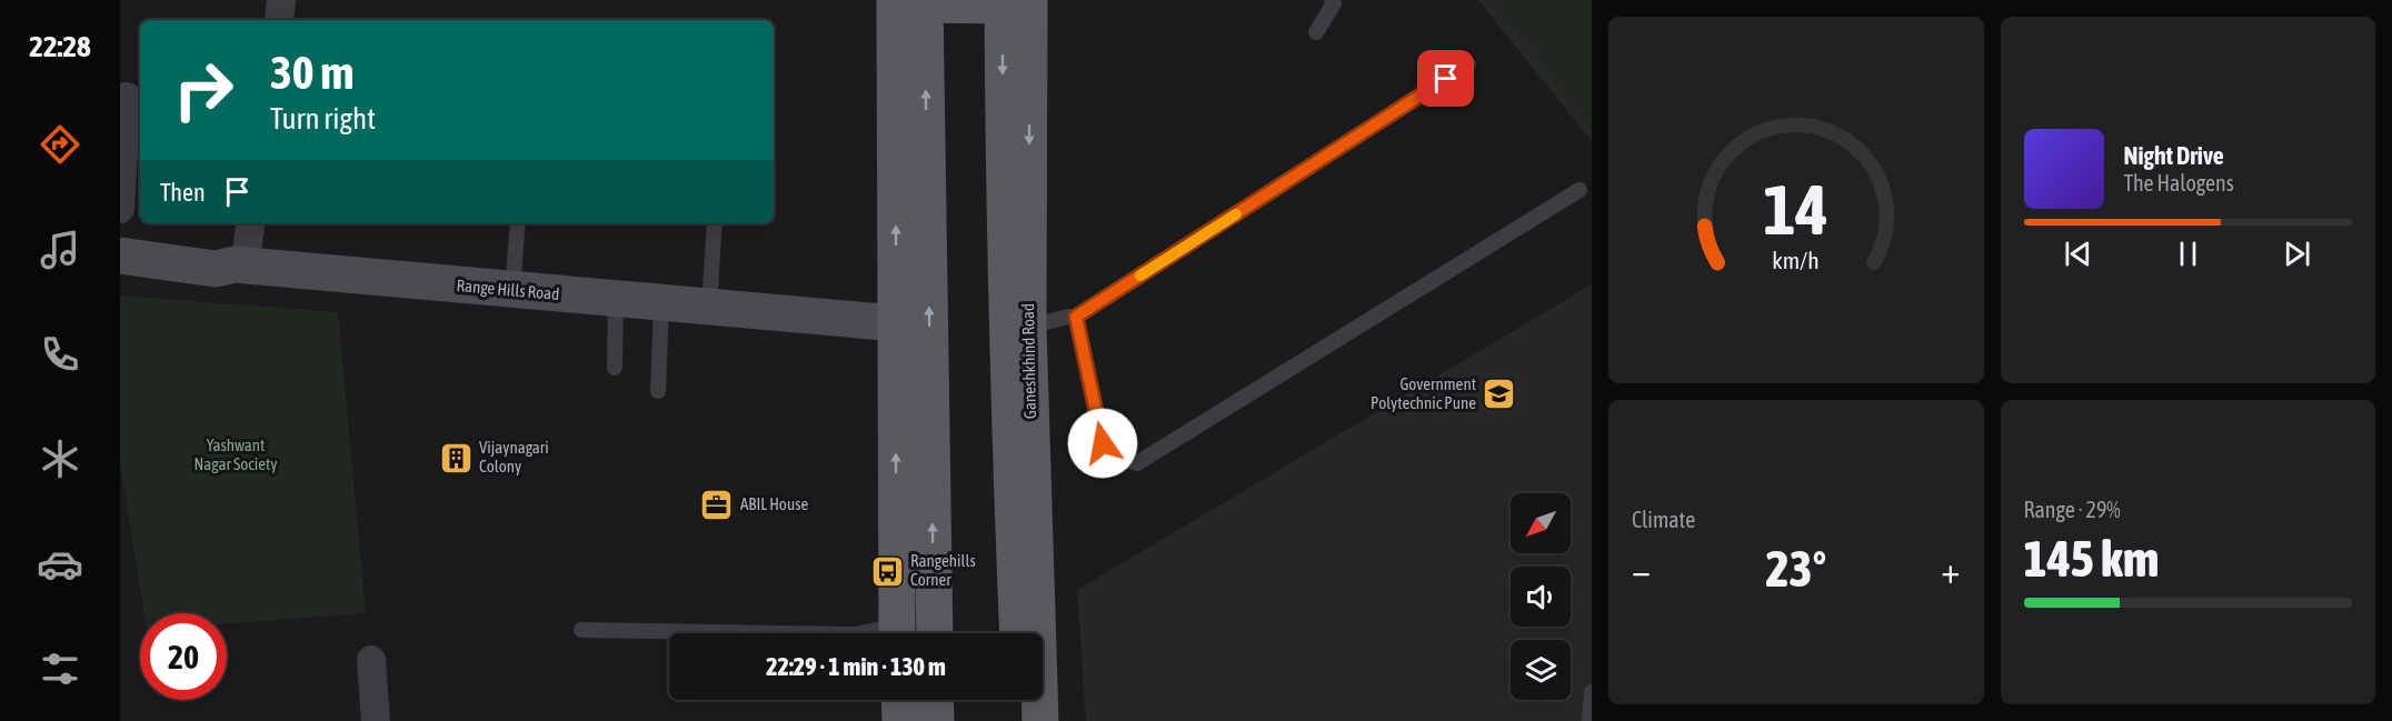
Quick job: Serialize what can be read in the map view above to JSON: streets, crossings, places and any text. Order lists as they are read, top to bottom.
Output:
{
  "streets": {
    "main road": ["Range Hills Road", "Ganeshkhind Road"]
  },
  "parks": ["Yashwant Nagar Society"],
  "places": {
    "school or university": ["Government Polytechnic Pune"],
    "building": ["Vijaynagari Colony"],
    "office": ["ABIL House"],
    "bus stop": ["Rangehills Corner"]
  },
  "north": "bottom left",
  "page": {
    "tabs": "22:28",
    "turn": ["30 m", "Turn right"],
    "song": ["Night Drive", "The Halogens"],
    "then": "Then",
    "tile": [
      "Climate",
      ["Range · 29%", "145 km"]
    ],
    "heat": ["−", "23°", "+"],
    "limit": "20",
    "trip": "22:29 · 1 min · 130 m",
    "gauge": ["14", "km/h"]
  }
}
